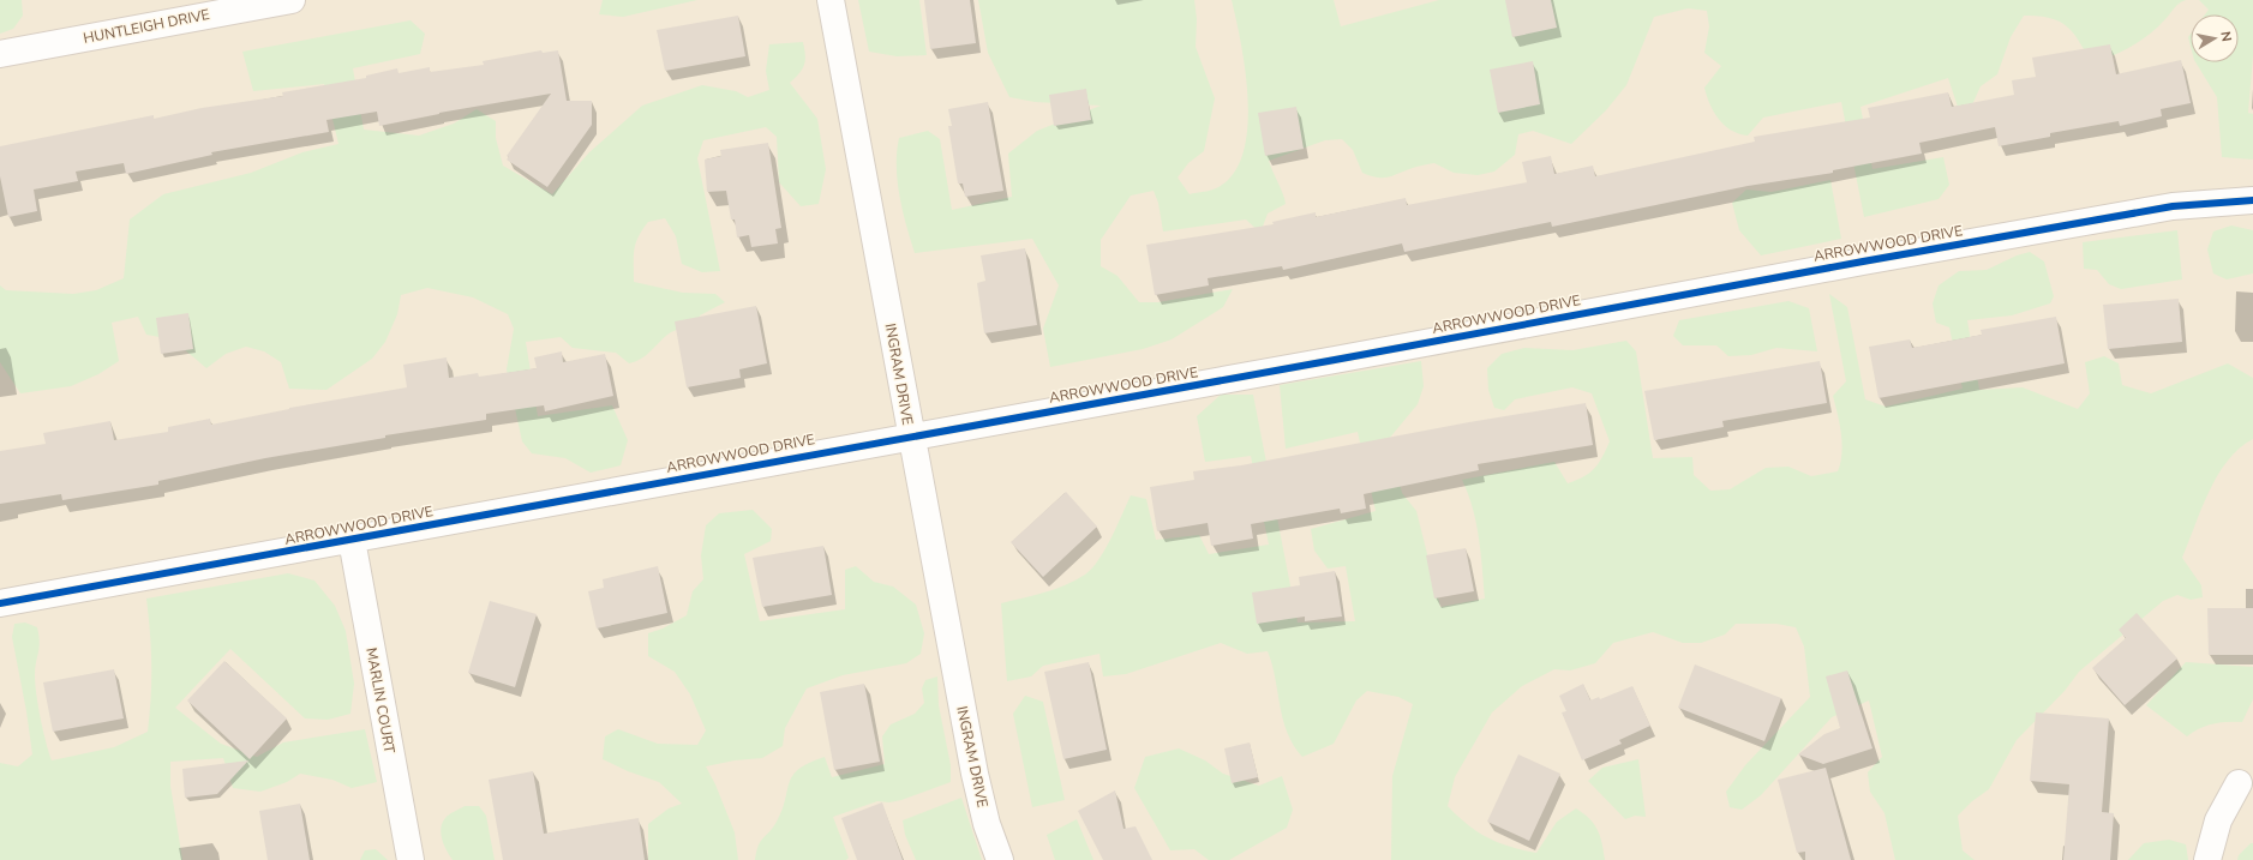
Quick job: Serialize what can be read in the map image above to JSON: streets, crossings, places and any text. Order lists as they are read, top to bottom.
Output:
{
  "streets": {
    "street": [
      "HUNTLEIGH DRIVE",
      "ARROWWOOD DRIVE",
      "INGRAM DRIVE",
      "MARLIN COURT"
    ]
  },
  "crossings": [
    ["ARROWWOOD DRIVE", "INGRAM DRIVE"],
    ["ARROWWOOD DRIVE", "MARLIN COURT"]
  ],
  "north": "right"
}
